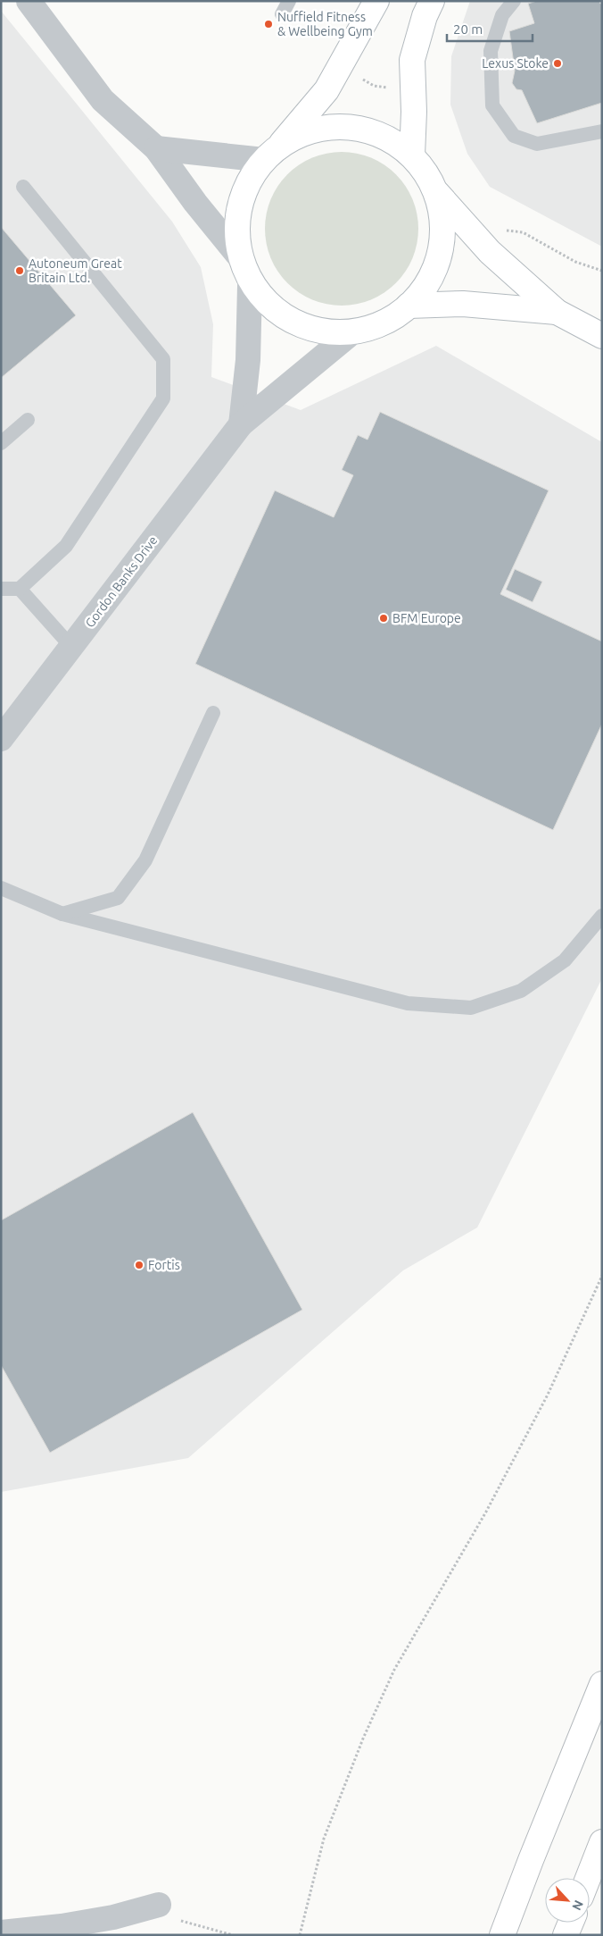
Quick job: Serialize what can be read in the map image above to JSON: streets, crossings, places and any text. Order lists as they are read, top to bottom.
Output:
{
  "streets": {
    "street": ["Gordon Banks Drive"]
  },
  "places": [
    "Nuffield Fitness & Wellbeing Gym",
    "Lexus Stoke",
    "Autoneum Great Britain Ltd.",
    "BFM Europe",
    "Fortis"
  ],
  "scale_bar": "20 m",
  "north": "bottom right"
}
